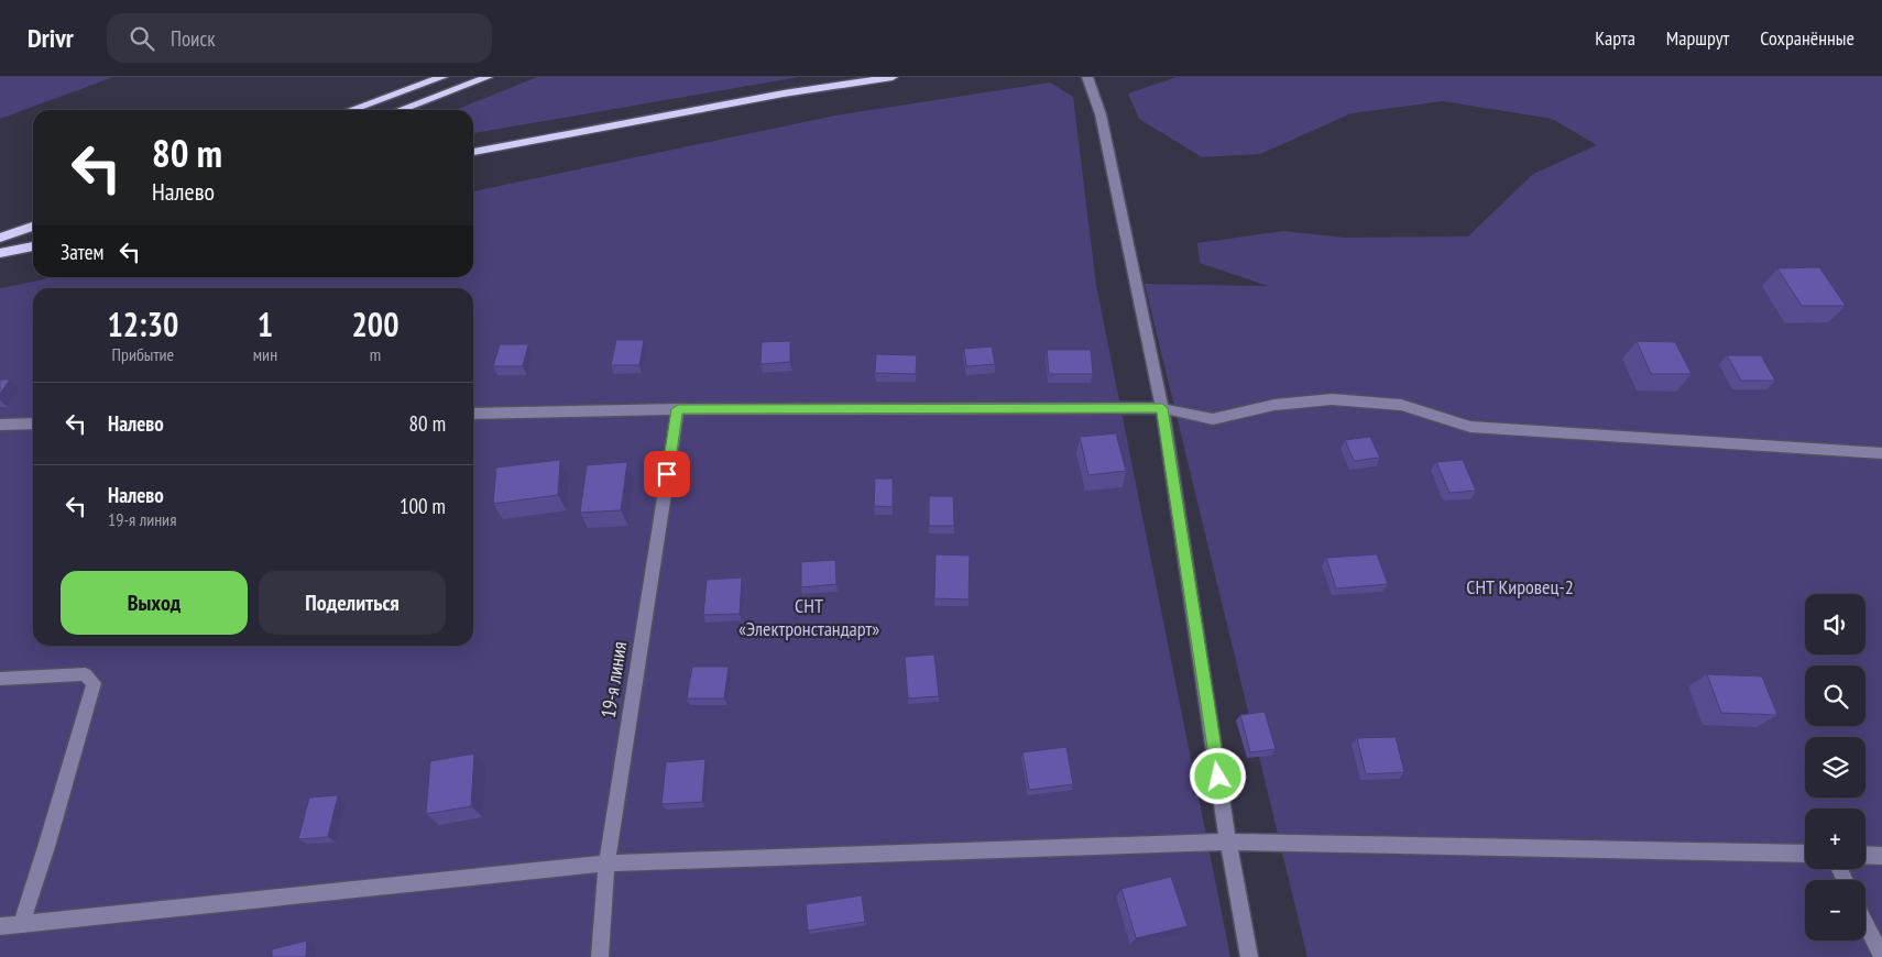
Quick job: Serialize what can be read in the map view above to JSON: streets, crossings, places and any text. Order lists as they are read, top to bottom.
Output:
{
  "streets": {
    "street": ["19-я линия"]
  },
  "parks": ["СНТ Кировец-2", "СНТ «Электронстандарт»"],
  "page": {
    "header": "Drivr",
    "search": "Поиск",
    "nav": ["Карта", "Маршрут", "Сохранённые"],
    "turn": ["80 m", "Налево"],
    "then": "Затем",
    "eta": [
      "12:30",
      "Прибытие",
      "1",
      "мин",
      "200",
      "m"
    ],
    "list": [
      {
        "name": "Налево",
        "value": "80 m"
      },
      {
        "name": "Налево",
        "note": "19-я линия",
        "value": "100 m"
      }
    ],
    "buttons": ["Выход", "Поделиться"],
    "map_buttons": ["+", "−"]
  }
}
